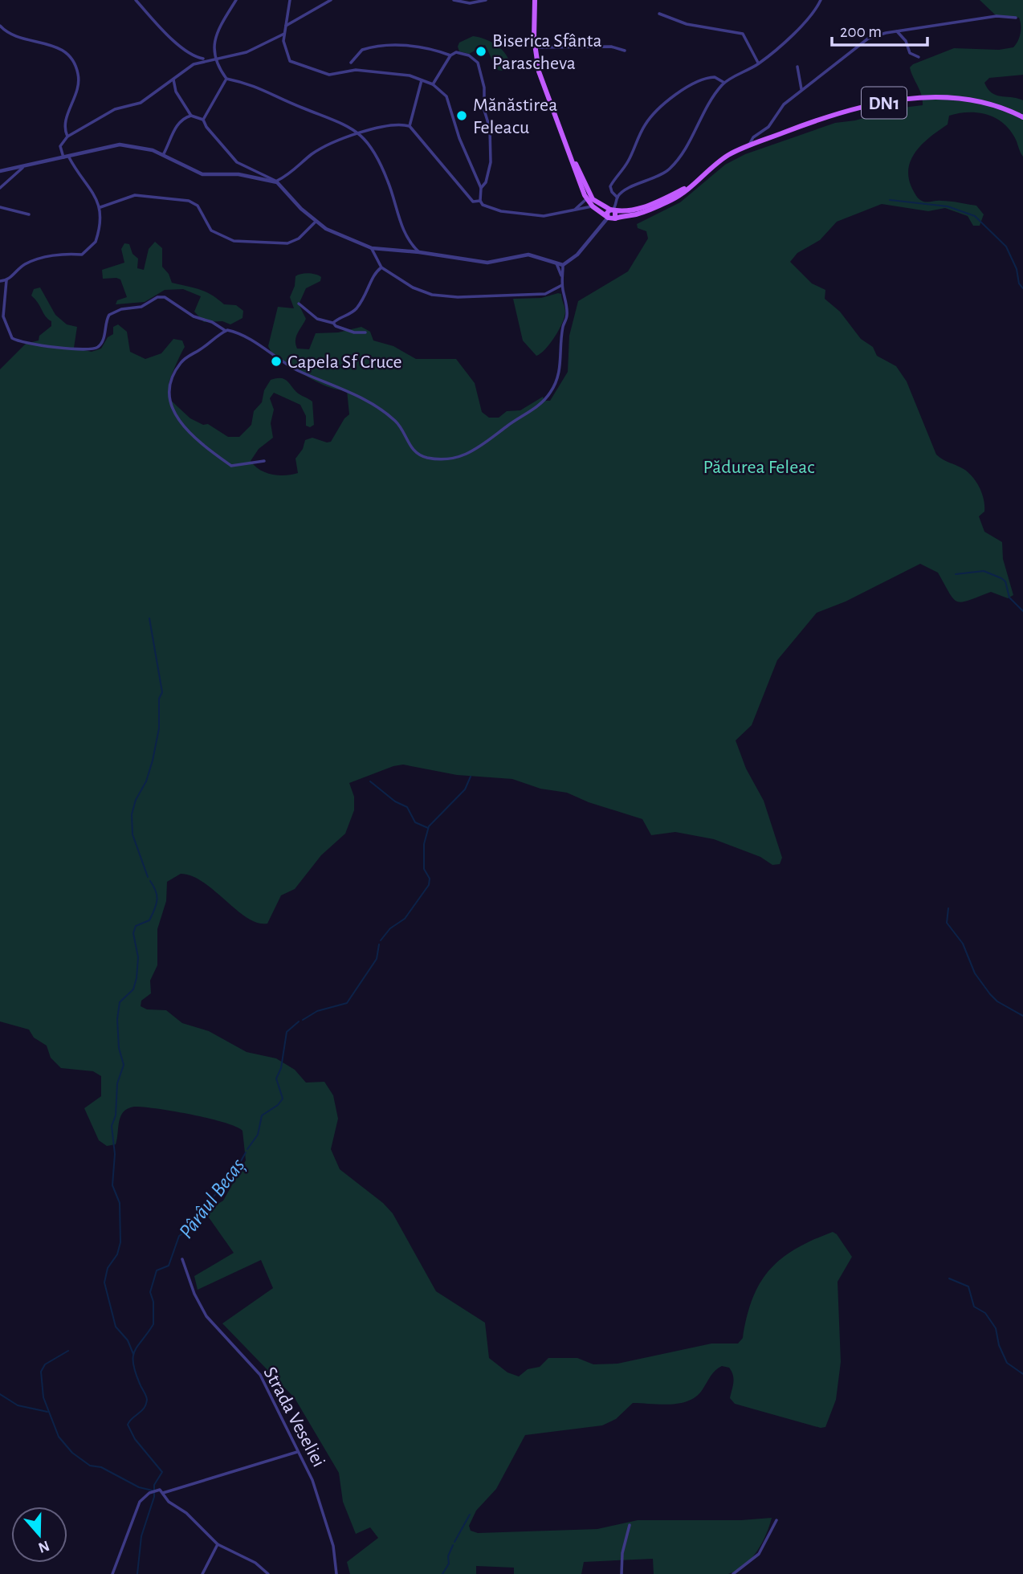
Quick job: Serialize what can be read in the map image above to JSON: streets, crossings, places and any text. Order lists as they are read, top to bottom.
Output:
{
  "streets": {
    "main road": ["DN1"],
    "street": ["Strada Veseliei"]
  },
  "water": ["Pârâul Becaș"],
  "parks": ["Pădurea Feleac"],
  "places": ["Biserica Sfânta Parascheva", "Mănăstirea Feleacu", "Capela Sf Cruce"],
  "scale_bar": "200 m",
  "north": "bottom"
}
